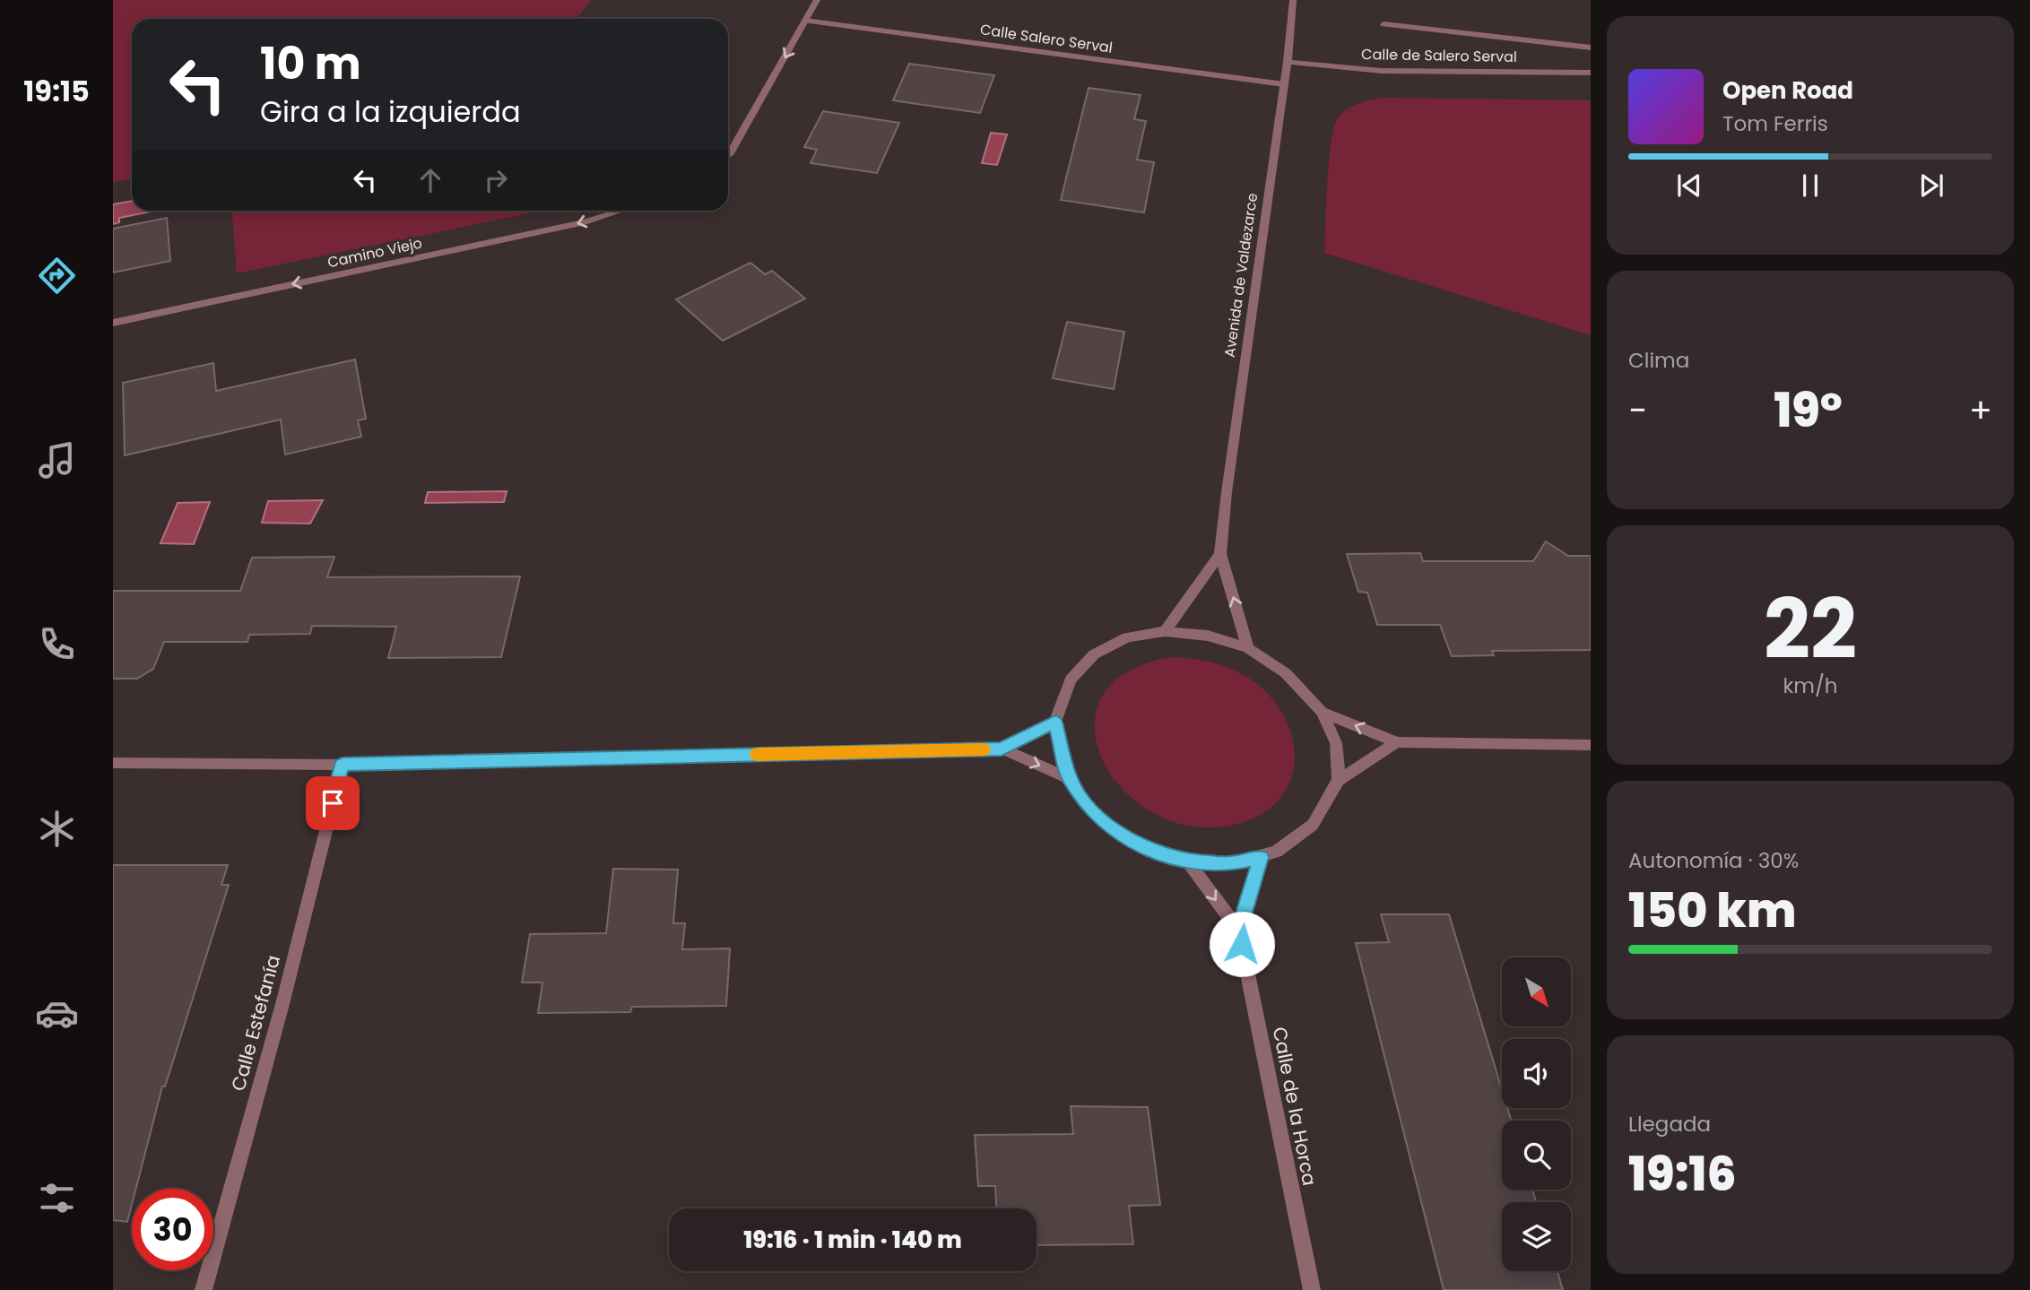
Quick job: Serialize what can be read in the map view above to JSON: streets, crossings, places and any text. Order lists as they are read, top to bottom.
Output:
{
  "streets": {
    "street": [
      "Calle Salero Serval",
      "Calle de Salero Serval",
      "Camino Viejo",
      "Avenida de Valdezarce",
      "Calle Estefanía",
      "Calle de la Horca"
    ]
  },
  "crossings": [
    ["Calle Salero Serval", "Avenida de Valdezarce"],
    ["Calle de Salero Serval", "Avenida de Valdezarce"]
  ],
  "one_way": ["Camino Viejo"],
  "north": "bottom right",
  "page": {
    "tabs": "19:15",
    "turn": ["10 m", "Gira a la izquierda"],
    "song": ["Open Road", "Tom Ferris"],
    "tile": [
      "Clima",
      ["22", "km/h"],
      ["Autonomía · 30%", "150 km"],
      ["Llegada", "19:16"]
    ],
    "heat": ["−", "19°", "+"],
    "limit": "30",
    "trip": "19:16 · 1 min · 140 m"
  }
}
